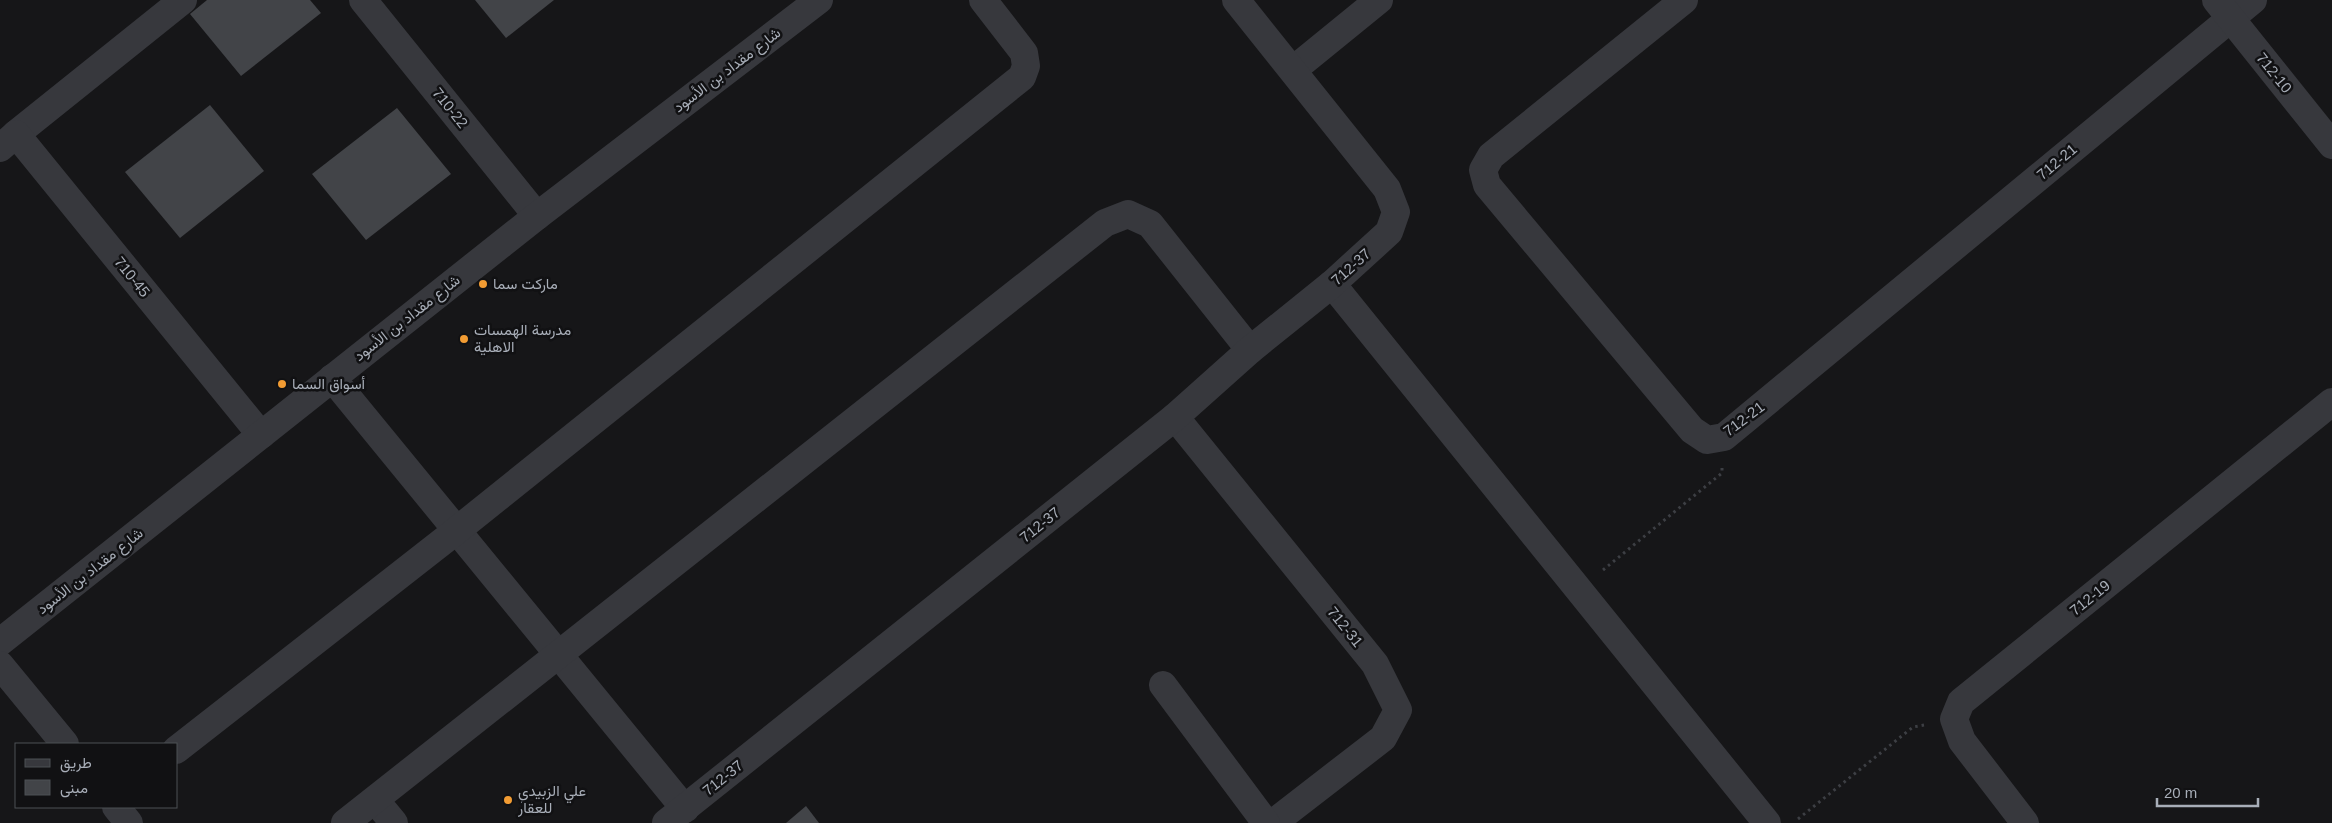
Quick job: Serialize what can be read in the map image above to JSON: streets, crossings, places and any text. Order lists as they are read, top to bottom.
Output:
{
  "streets": {
    "street": [
      "شارع مقداد بن الأسود",
      "712-10",
      "710-22",
      "712-21",
      "712-37",
      "710-45",
      "712-19",
      "712-31"
    ]
  },
  "crossings": [
    ["شارع مقداد بن الأسود", "710-22"],
    ["شارع مقداد بن الأسود", "710-45"],
    ["712-10", "712-21"],
    ["712-37", "712-31"]
  ],
  "places": [
    "ماركت سما",
    "مدرسة الهمسات الاهلية",
    "أسواق السما",
    "علي الزبيدي للعقار"
  ],
  "legend": ["طريق", "مبنى"],
  "scale_bar": "20 m"
}
